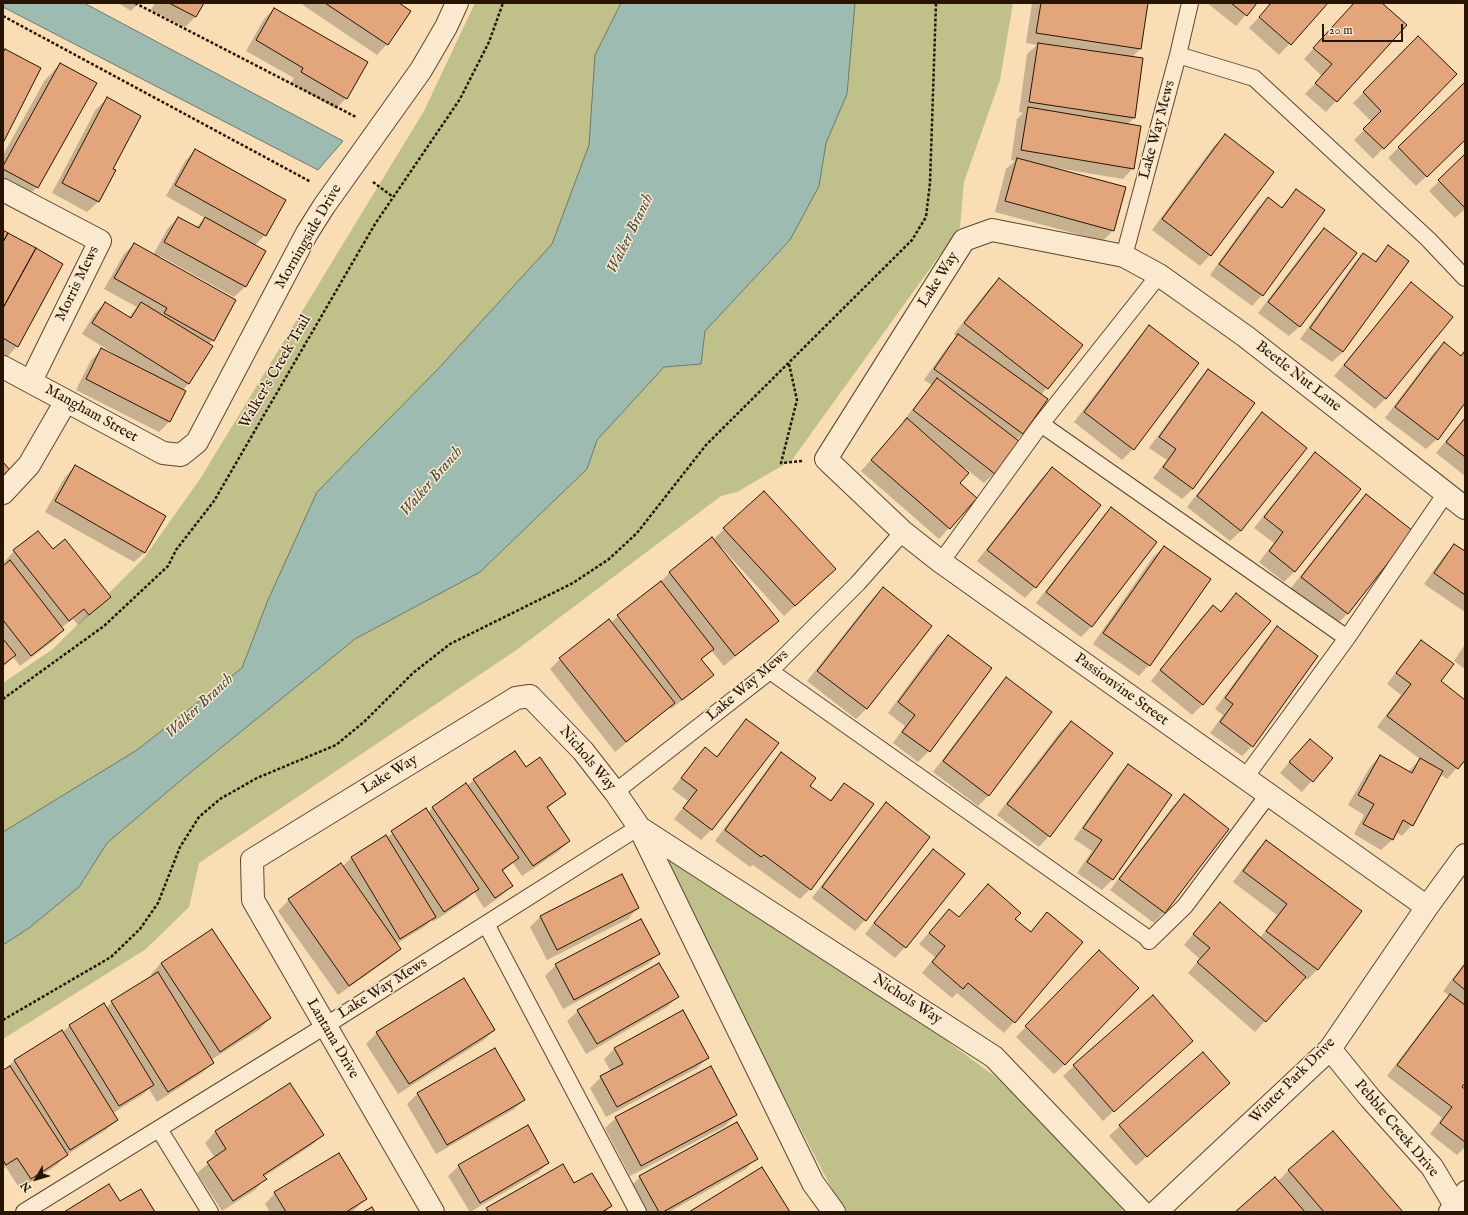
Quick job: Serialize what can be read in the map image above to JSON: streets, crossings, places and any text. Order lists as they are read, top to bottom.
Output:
{
  "streets": {
    "street": [
      "Morningside Drive",
      "Lake Way",
      "Morris Mews",
      "Beetle Nut Lane",
      "Mangham Street",
      "Passionvine Street",
      "Nichols Way",
      "Lantana Drive",
      "Winter Park Drive",
      "Pebble Creek Drive"
    ],
    "lane": ["Lake Way Mews"],
    "path": ["Walker's Creek Trail"]
  },
  "crossings": [
    ["Lake Way Mews", "Lake Way"],
    ["Lake Way Mews", "Beetle Nut Lane"],
    ["Lake Way Mews", "Passionvine Street"],
    ["Lake Way Mews", "Nichols Way"],
    ["Lake Way Mews", "Lantana Drive"],
    ["Morningside Drive", "Mangham Street"],
    ["Lake Way", "Beetle Nut Lane"],
    ["Lake Way", "Passionvine Street"],
    ["Lake Way", "Nichols Way"],
    ["Lake Way", "Lantana Drive"],
    ["Morris Mews", "Mangham Street"],
    ["Passionvine Street", "Winter Park Drive"],
    ["Winter Park Drive", "Pebble Creek Drive"]
  ],
  "water": ["Walker Branch"],
  "scale_bar": "20 m",
  "north": "bottom left"
}
